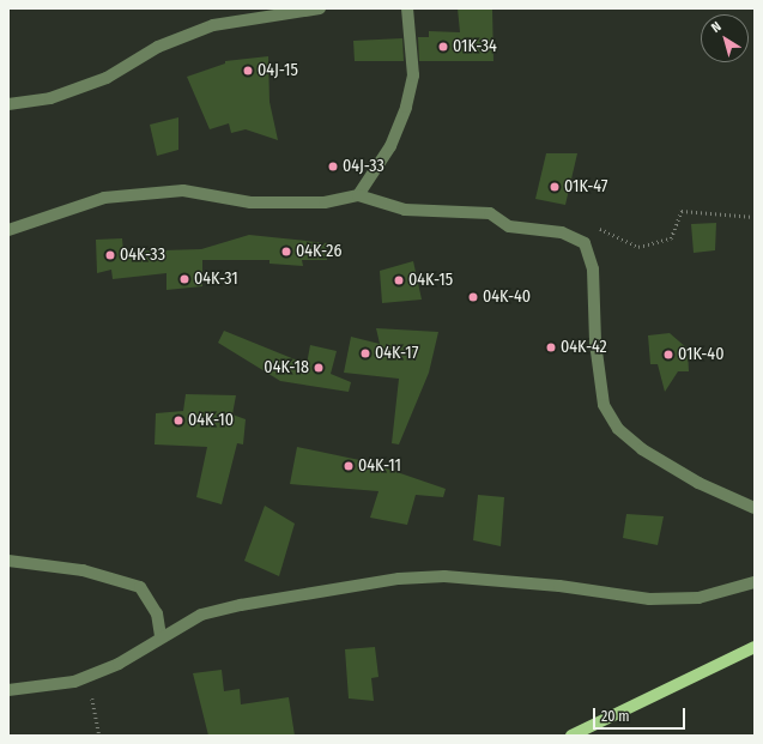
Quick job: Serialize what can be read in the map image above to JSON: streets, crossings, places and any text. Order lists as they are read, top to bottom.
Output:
{
  "places": [
    "01K-34",
    "04J-15",
    "04J-33",
    "01K-47",
    "04K-26",
    "04K-33",
    "04K-31",
    "04K-15",
    "04K-40",
    "04K-42",
    "04K-17",
    "01K-40",
    "04K-18",
    "04K-10",
    "04K-11"
  ],
  "scale_bar": "20 m",
  "north": "top left"
}
